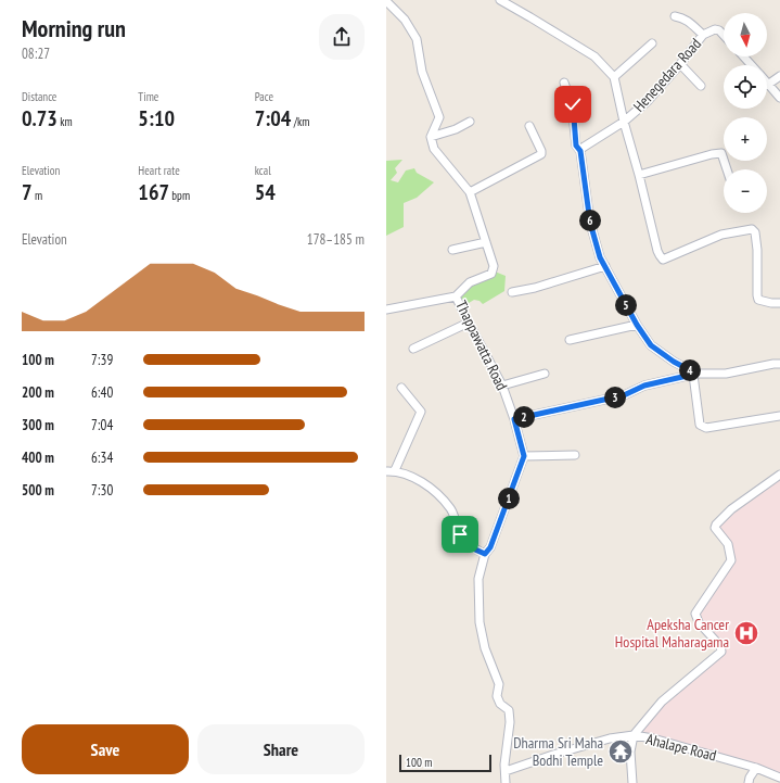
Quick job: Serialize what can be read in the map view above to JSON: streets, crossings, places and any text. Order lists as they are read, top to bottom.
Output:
{
  "streets": {
    "street": ["Henegedara Road", "Thappawatta Road", "Ahalape Road"]
  },
  "places": {
    "hospital": ["Apeksha Cancer Hospital Maharagama"],
    "temple": ["Dharma Sri Maha Bodhi Temple"]
  },
  "scale_bar": "100 m",
  "north": "bottom",
  "page": {
    "heading": ["Morning run", "08:27"],
    "map_buttons": ["+", "−"],
    "stats": [
      ["Distance", "0.73 km"],
      ["Time", "5:10"],
      ["Pace", "7:04 /km"],
      ["Elevation", "7 m"],
      ["Heart rate", "167 bpm"],
      ["kcal", "54"]
    ],
    "pins": [
      "6",
      "5",
      "4",
      "3",
      "2",
      "1"
    ],
    "chart": ["Elevation", "178–185 m"],
    "list": [
      {
        "name": "100 m",
        "note": "7:39"
      },
      {
        "name": "200 m",
        "note": "6:40"
      },
      {
        "name": "300 m",
        "note": "7:04"
      },
      {
        "name": "400 m",
        "note": "6:34"
      },
      {
        "name": "500 m",
        "note": "7:30"
      }
    ],
    "buttons": ["Save", "Share"],
    "scale": "100 m"
  }
}
